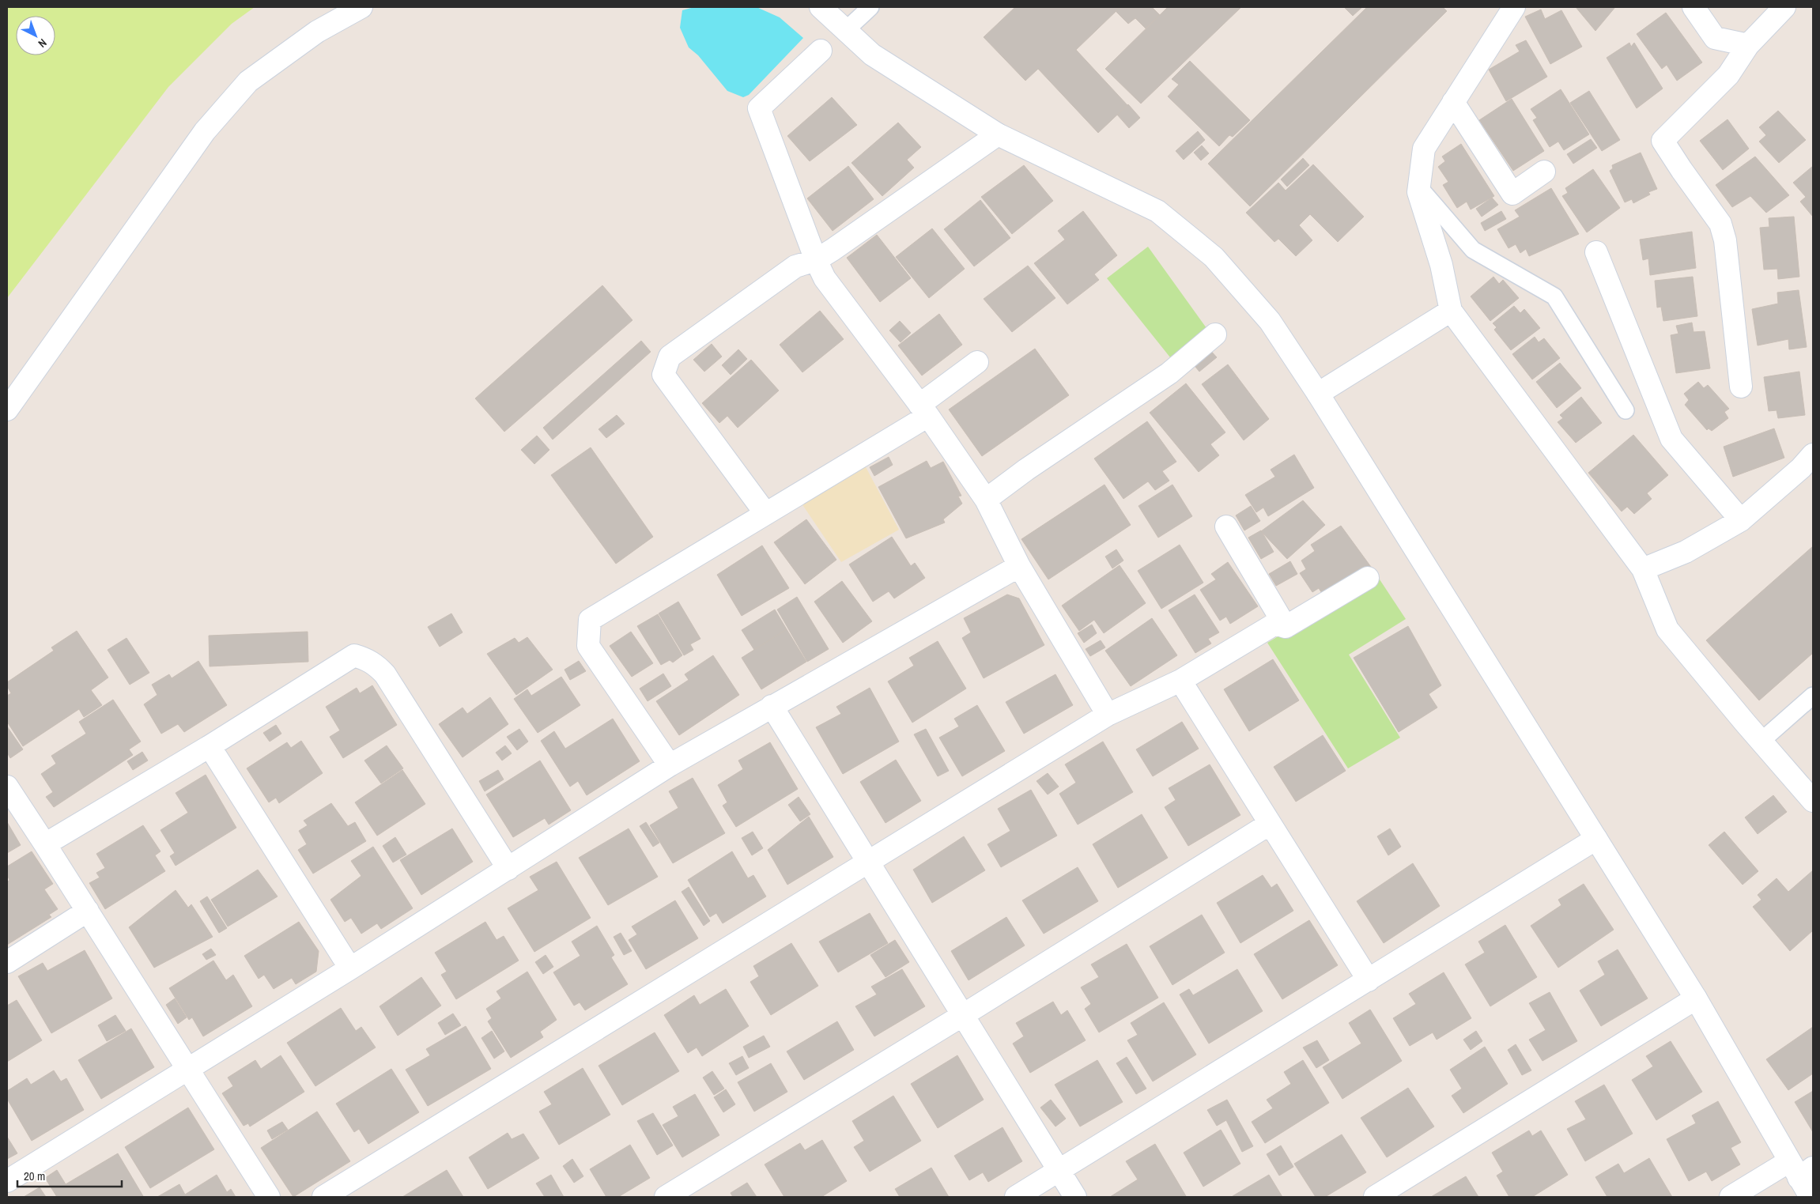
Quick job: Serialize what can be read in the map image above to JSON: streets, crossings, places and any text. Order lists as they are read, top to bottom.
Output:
{
  "scale_bar": "20 m",
  "north": "bottom right"
}
